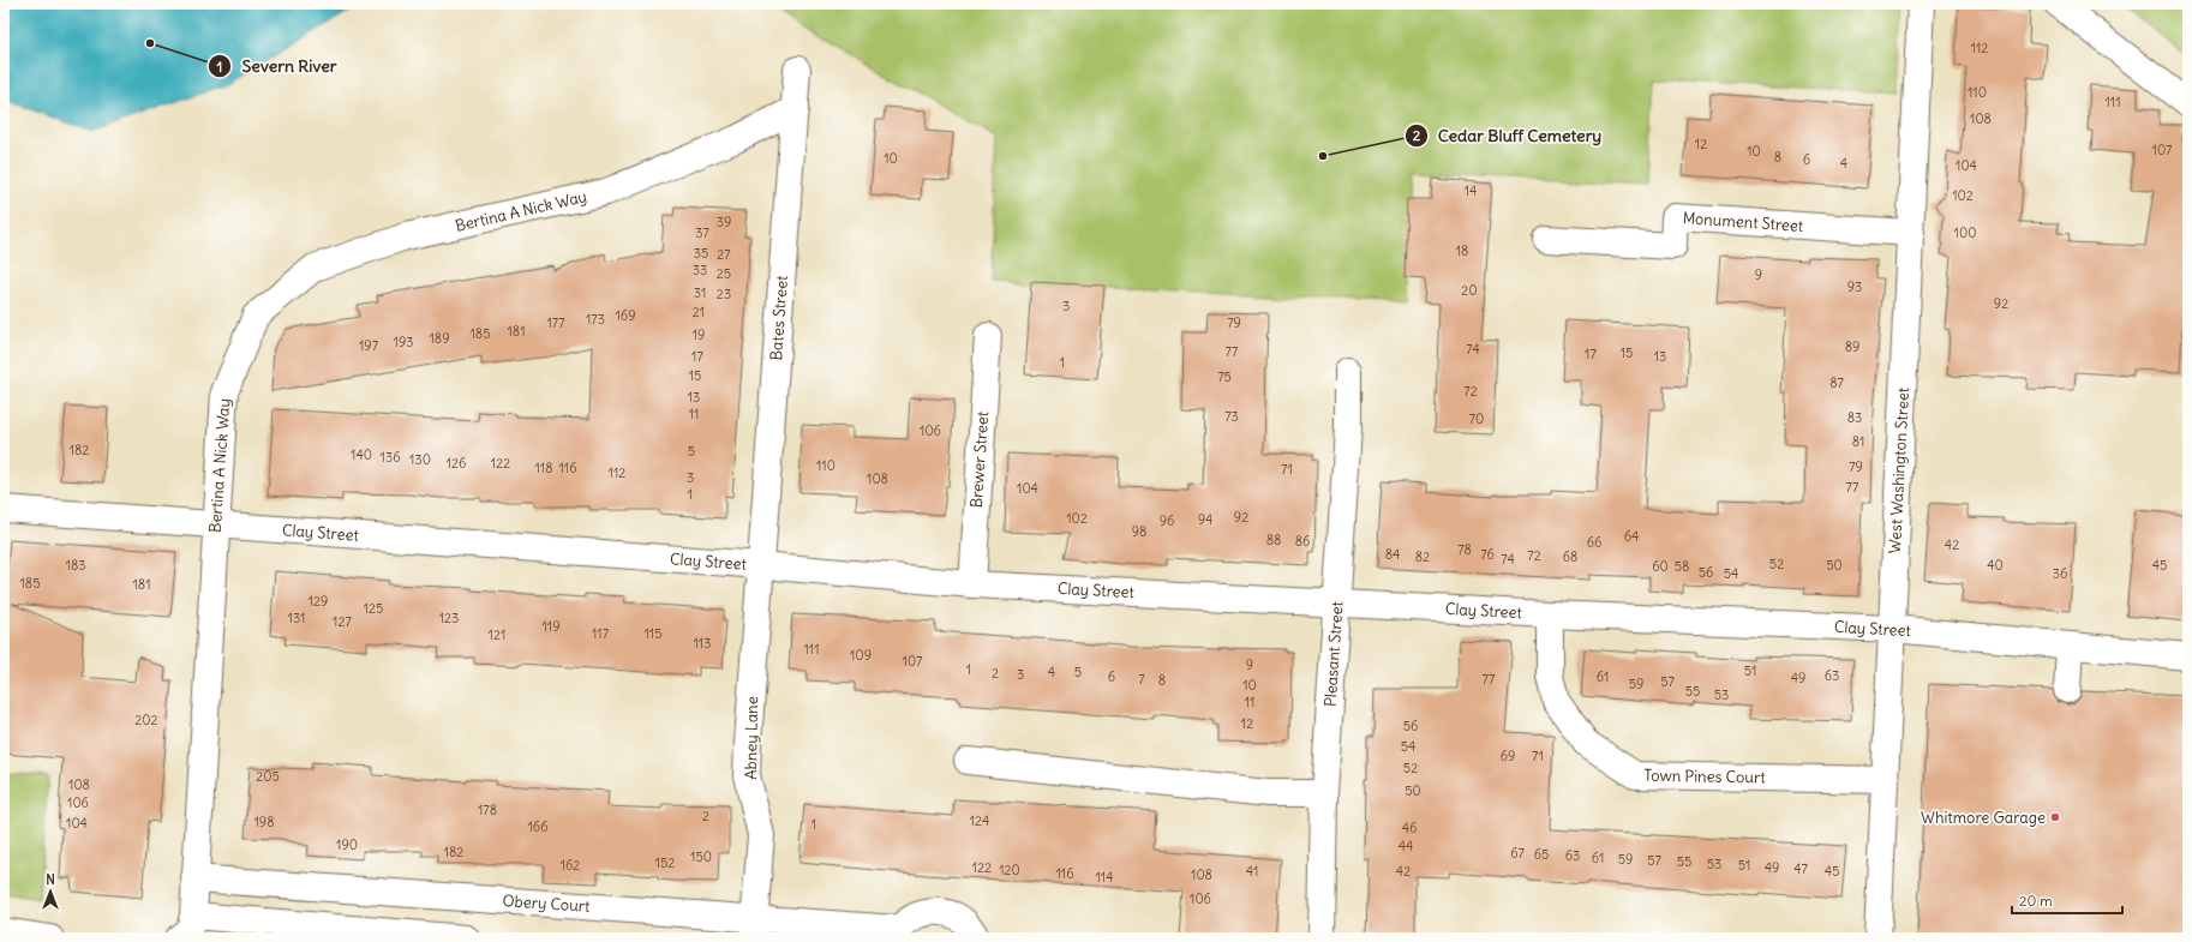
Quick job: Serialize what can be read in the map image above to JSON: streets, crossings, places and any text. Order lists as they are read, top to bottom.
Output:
{
  "streets": {
    "street": [
      "Bertina A Nick Way",
      "Monument Street",
      "Bates Street",
      "Brewer Street",
      "West Washington Street",
      "Clay Street",
      "Pleasant Street",
      "Abney Lane",
      "Town Pines Court",
      "Obery Court"
    ]
  },
  "crossings": [
    ["Bertina A Nick Way", "Bates Street"],
    ["Bertina A Nick Way", "Clay Street"],
    ["Bertina A Nick Way", "Obery Court"],
    ["Monument Street", "West Washington Street"],
    ["Bates Street", "Clay Street"],
    ["Bates Street", "Abney Lane"],
    ["Brewer Street", "Clay Street"],
    ["West Washington Street", "Clay Street"],
    ["West Washington Street", "Town Pines Court"],
    ["Clay Street", "Pleasant Street"],
    ["Clay Street", "Abney Lane"],
    ["Clay Street", "Town Pines Court"],
    ["Abney Lane", "Obery Court"]
  ],
  "places": ["Severn River", "Cedar Bluff Cemetery", "Whitmore Garage"],
  "house_numbers": [
    "112",
    "110",
    "111",
    "108",
    "12",
    "107",
    "10",
    "8",
    "10",
    "6",
    "4",
    "104",
    "14",
    "102",
    "39",
    "37",
    "100",
    "18",
    "35",
    "27",
    "33",
    "25",
    "9",
    "93",
    "20",
    "31",
    "23",
    "92",
    "3",
    "21",
    "169",
    "173",
    "177",
    "79",
    "181",
    "185",
    "19",
    "189",
    "193",
    "197",
    "89",
    "74",
    "77",
    "15",
    "17",
    "17",
    "13",
    "1",
    "15",
    "75",
    "87",
    "72",
    "13",
    "11",
    "73",
    "83",
    "70",
    "106",
    "81",
    "182",
    "5",
    "140",
    "136",
    "130",
    "126",
    "122",
    "110",
    "79",
    "118",
    "116",
    "71",
    "112",
    "3",
    "108",
    "77",
    "104",
    "1",
    "92",
    "102",
    "94",
    "96",
    "98",
    "64",
    "88",
    "86",
    "66",
    "42",
    "78",
    "84",
    "76",
    "72",
    "82",
    "68",
    "74",
    "52",
    "183",
    "50",
    "40",
    "45",
    "60",
    "58",
    "56",
    "54",
    "36",
    "185",
    "181",
    "129",
    "125",
    "131",
    "123",
    "127",
    "119",
    "117",
    "115",
    "121",
    "113",
    "111",
    "109",
    "107",
    "9",
    "1",
    "51",
    "4",
    "5",
    "2",
    "3",
    "63",
    "6",
    "61",
    "49",
    "7",
    "77",
    "8",
    "57",
    "59",
    "10",
    "55",
    "53",
    "11",
    "202",
    "12",
    "56",
    "54",
    "69",
    "71",
    "52",
    "205",
    "108",
    "50",
    "106",
    "178",
    "2",
    "124",
    "198",
    "104",
    "1",
    "166",
    "46",
    "190",
    "44",
    "182",
    "67",
    "65",
    "63",
    "150",
    "61",
    "59",
    "57",
    "55",
    "152",
    "53",
    "162",
    "51",
    "122",
    "49",
    "47",
    "120",
    "41",
    "42",
    "45",
    "116",
    "108",
    "114",
    "106"
  ],
  "scale_bar": "20 m",
  "north": "top"
}
